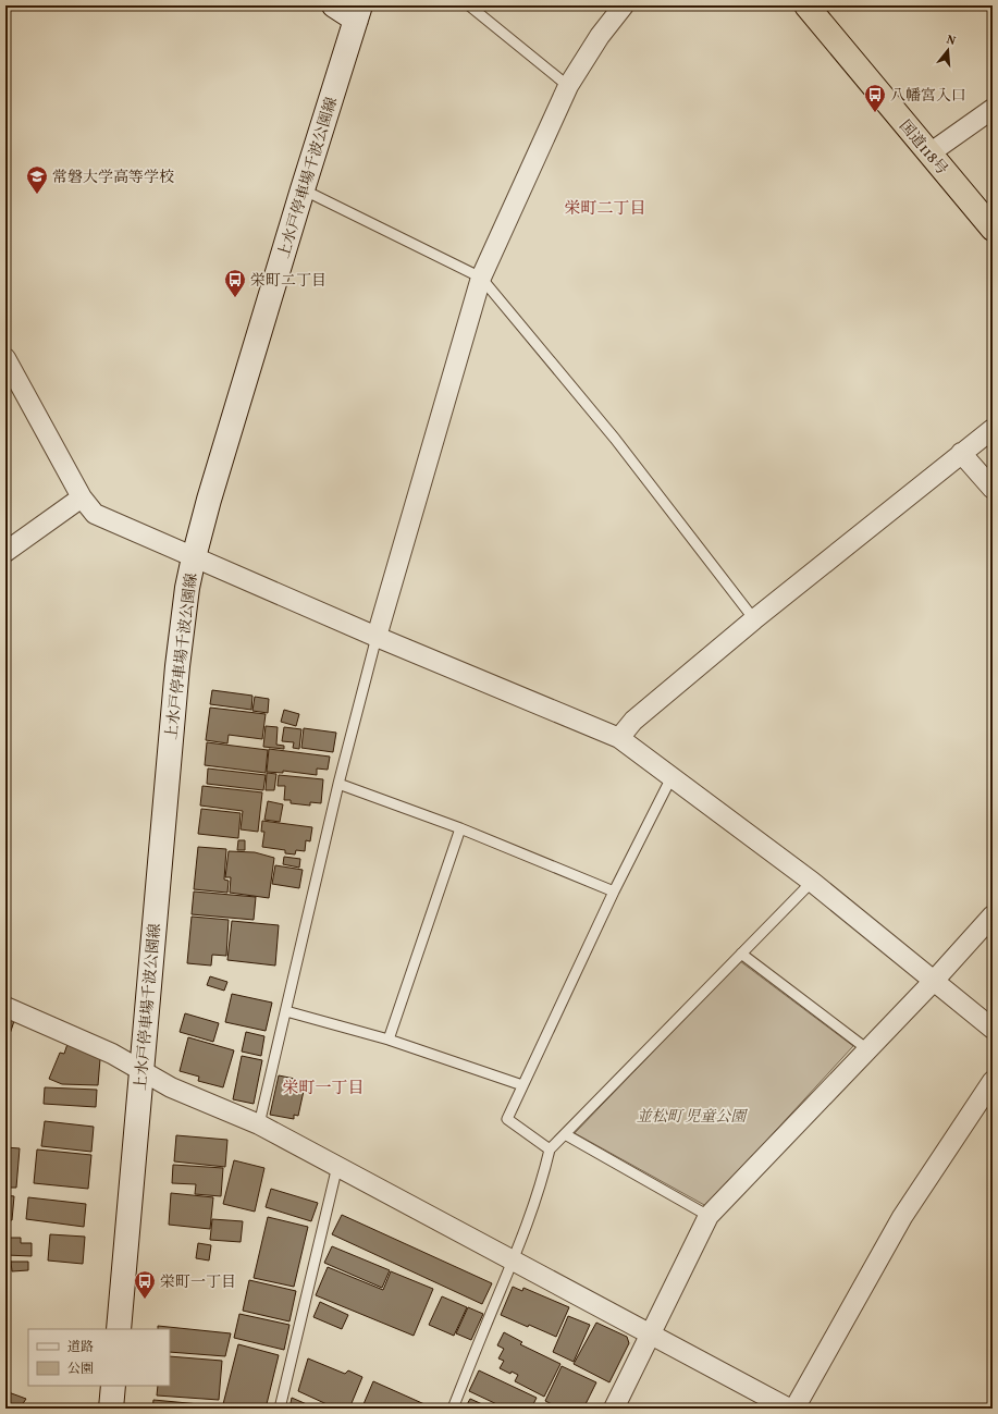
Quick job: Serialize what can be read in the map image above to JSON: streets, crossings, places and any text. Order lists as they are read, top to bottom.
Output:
{
  "streets": {
    "highway": ["国道118号"],
    "main road": ["上水戸停車場千波公園線"]
  },
  "districts": ["栄町二丁目", "栄町一丁目"],
  "parks": ["並松町 児童公園"],
  "places": {
    "bus stop": ["八幡宮入口", "栄町二丁目", "栄町一丁目"],
    "school or university": ["常磐大学高等学校"]
  },
  "legend": ["道路", "公園"],
  "north": "top"
}
